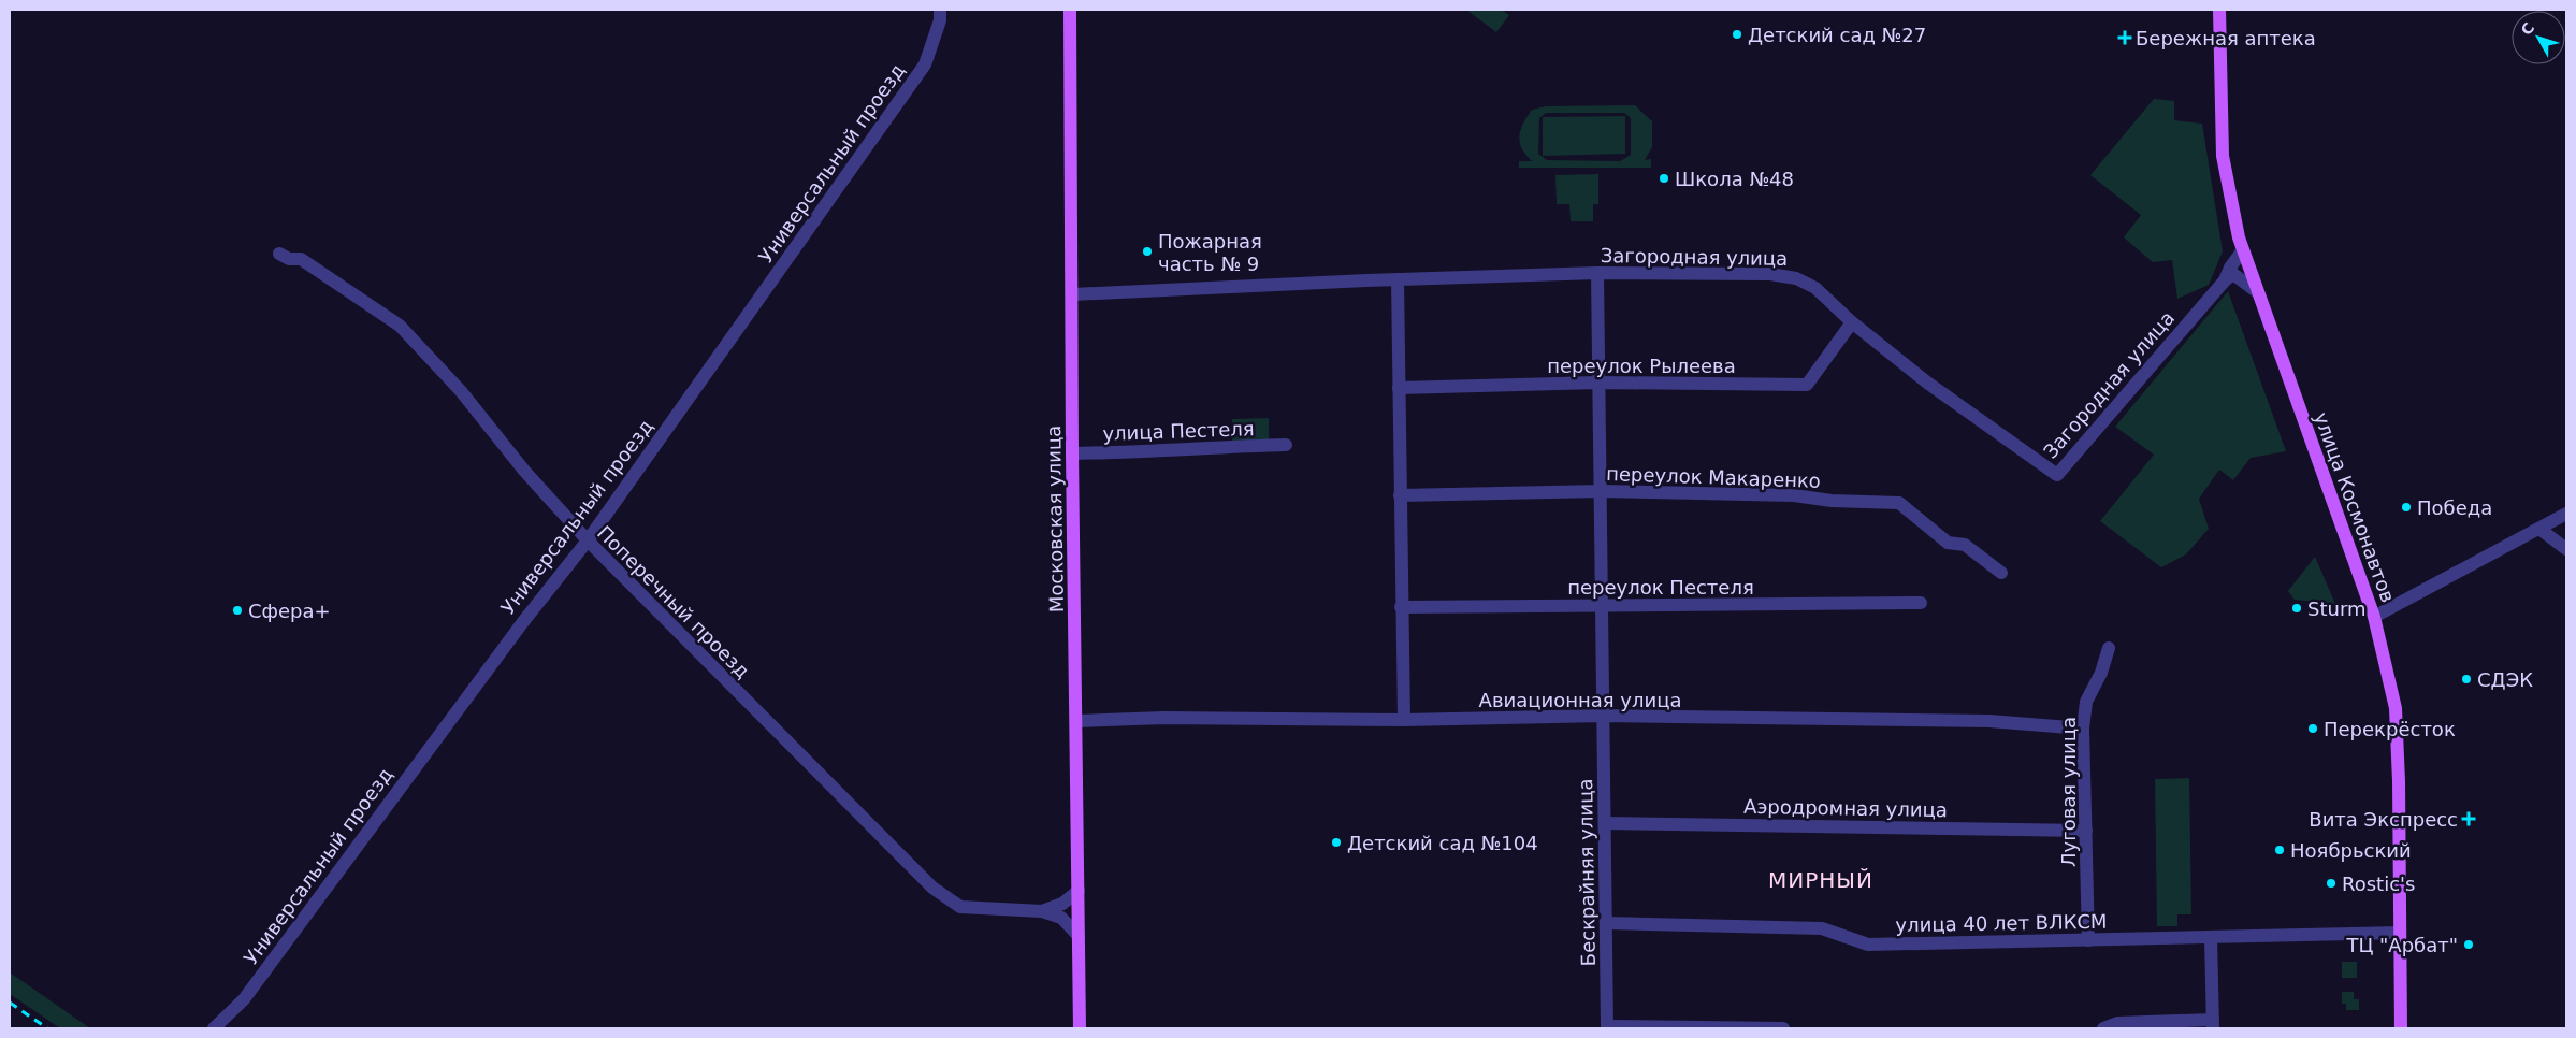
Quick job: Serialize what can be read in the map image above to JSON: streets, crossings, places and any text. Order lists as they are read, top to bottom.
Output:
{
  "streets": {
    "main road": ["улица Космонавтов", "Московская улица"],
    "street": [
      "Универсальный проезд",
      "Загородная улица",
      "переулок Рылеева",
      "улица Пестеля",
      "переулок Макаренко",
      "переулок Пестеля",
      "Поперечный проезд",
      "Авиационная улица",
      "Луговая улица",
      "Аэродромная улица",
      "Бескрайняя улица",
      "улица 40 лет ВЛКСМ"
    ]
  },
  "crossings": [
    ["Универсальный проезд", "Поперечный проезд"],
    ["Загородная улица", "переулок Рылеева"],
    ["Загородная улица", "улица Космонавтов"],
    ["Загородная улица", "Московская улица"],
    ["Загородная улица", "Бескрайняя улица"],
    ["переулок Рылеева", "Бескрайняя улица"],
    ["улица Пестеля", "Московская улица"],
    ["переулок Макаренко", "Бескрайняя улица"],
    ["улица Космонавтов", "улица 40 лет ВЛКСМ"],
    ["Московская улица", "Поперечный проезд"],
    ["Московская улица", "Авиационная улица"],
    ["переулок Пестеля", "Бескрайняя улица"],
    ["Авиационная улица", "Луговая улица"],
    ["Авиационная улица", "Бескрайняя улица"],
    ["Луговая улица", "Аэродромная улица"],
    ["Луговая улица", "улица 40 лет ВЛКСМ"],
    ["Аэродромная улица", "Бескрайняя улица"],
    ["Бескрайняя улица", "улица 40 лет ВЛКСМ"]
  ],
  "districts": ["МИРНЫЙ"],
  "places": {
    "other": [
      "Детский сад №27",
      "Школа №48",
      "Пожарная часть № 9",
      "Победа",
      "Sturm",
      "Сфера+",
      "СДЭК",
      "Перекрёсток",
      "Детский сад №104",
      "Ноябрьский",
      "Rostic's",
      "ТЦ \"Арбат\""
    ],
    "health": ["Бережная аптека", "Вита Экспресс"]
  },
  "north": "top left"
}
